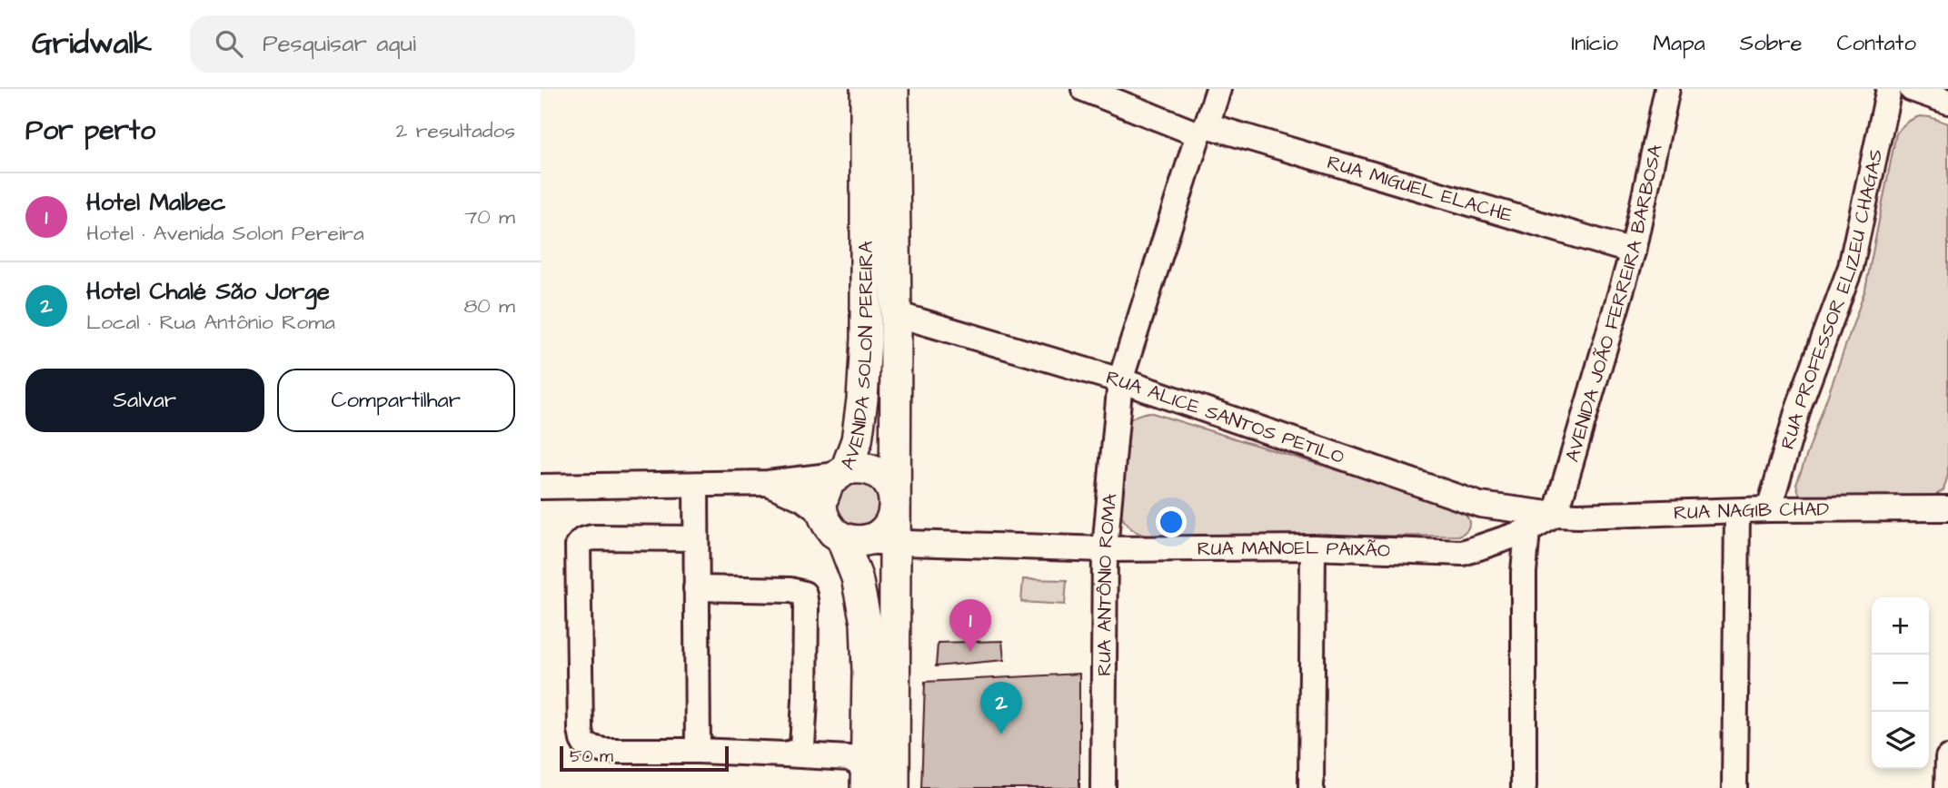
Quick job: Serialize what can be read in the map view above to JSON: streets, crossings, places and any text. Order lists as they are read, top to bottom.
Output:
{
  "streets": {
    "main road": ["AVENIDA SOLON PEREIRA"],
    "street": [
      "RUA MIGUEL ELACHE",
      "RUA PROFESSOR ELIZEU CHAGAS",
      "AVENIDA JOÃO FERREIRA BARBOSA",
      "RUA ALICE SANTOS PETILO",
      "RUA NAGIB CHAD",
      "RUA MANOEL PAIXÃO",
      "RUA ANTÔNIO ROMA"
    ]
  },
  "crossings": [
    ["RUA MIGUEL ELACHE", "AVENIDA JOÃO FERREIRA BARBOSA"],
    ["RUA MIGUEL ELACHE", "RUA ANTÔNIO ROMA"],
    ["RUA PROFESSOR ELIZEU CHAGAS", "RUA NAGIB CHAD"],
    ["AVENIDA JOÃO FERREIRA BARBOSA", "RUA ALICE SANTOS PETILO"],
    ["AVENIDA JOÃO FERREIRA BARBOSA", "RUA NAGIB CHAD"],
    ["AVENIDA JOÃO FERREIRA BARBOSA", "RUA MANOEL PAIXÃO"],
    ["AVENIDA SOLON PEREIRA", "RUA ALICE SANTOS PETILO"],
    ["AVENIDA SOLON PEREIRA", "RUA MANOEL PAIXÃO"],
    ["RUA ALICE SANTOS PETILO", "RUA NAGIB CHAD"],
    ["RUA ALICE SANTOS PETILO", "RUA MANOEL PAIXÃO"],
    ["RUA ALICE SANTOS PETILO", "RUA ANTÔNIO ROMA"],
    ["RUA NAGIB CHAD", "RUA MANOEL PAIXÃO"],
    ["RUA MANOEL PAIXÃO", "RUA ANTÔNIO ROMA"]
  ],
  "scale_bar": "50 m",
  "page": {
    "header": "Gridwalk",
    "search": "Pesquisar aqui",
    "nav": [
      "Início",
      "Mapa",
      "Sobre",
      "Contato"
    ],
    "heading": ["Por perto", "2 resultados"],
    "list": [
      {
        "mark": "1",
        "name": "Hotel Malbec",
        "note": "Hotel · Avenida Solon Pereira",
        "value": "70 m"
      },
      {
        "mark": "2",
        "name": "Hotel Chalé São Jorge",
        "note": "Local · Rua Antônio Roma",
        "value": "80 m"
      }
    ],
    "buttons": ["Salvar", "Compartilhar"],
    "map_buttons": ["+", "−"],
    "pins": ["1", "2"],
    "scale": "50 m"
  }
}
